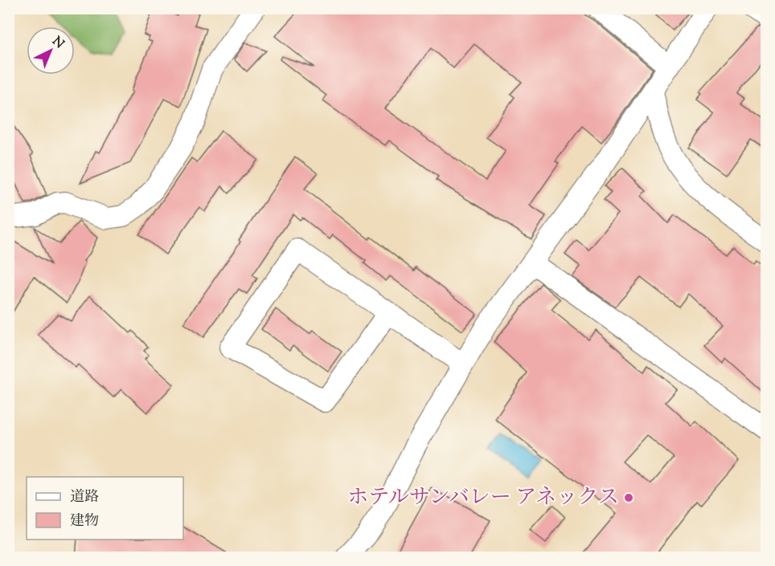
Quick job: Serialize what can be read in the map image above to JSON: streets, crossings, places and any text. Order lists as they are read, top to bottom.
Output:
{
  "places": ["ホテルサンバレー アネックス"],
  "legend": ["道路", "建物"],
  "north": "top right"
}
